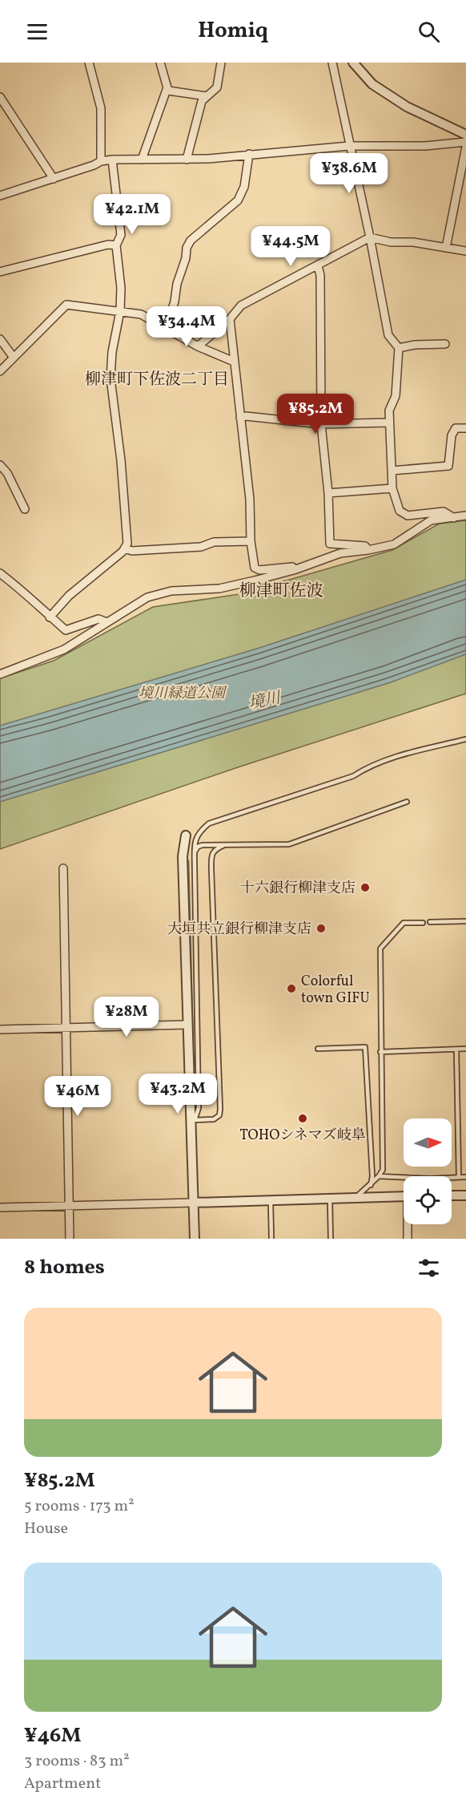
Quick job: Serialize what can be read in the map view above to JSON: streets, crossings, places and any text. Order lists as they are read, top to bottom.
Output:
{
  "districts": ["柳津町下佐波二丁目", "柳津町佐波"],
  "water": ["境川"],
  "parks": ["境川緑道公園"],
  "places": [
    "十六銀行柳津支店",
    "大垣共立銀行柳津支店",
    "Colorful town GIFU",
    "TOHOシネマズ岐阜"
  ],
  "north": "right",
  "page": {
    "header": "Homiq",
    "price": [
      "¥38.6M",
      "¥42.1M",
      "¥44.5M",
      "¥34.4M",
      "¥85.2M",
      "¥28M",
      "¥43.2M",
      "¥46M"
    ],
    "heading": "8 homes",
    "list": [
      {
        "name": "¥85.2M",
        "note": "5 rooms · 173 m² · House"
      },
      {
        "name": "¥46M",
        "note": "3 rooms · 83 m² · Apartment"
      }
    ]
  }
}
